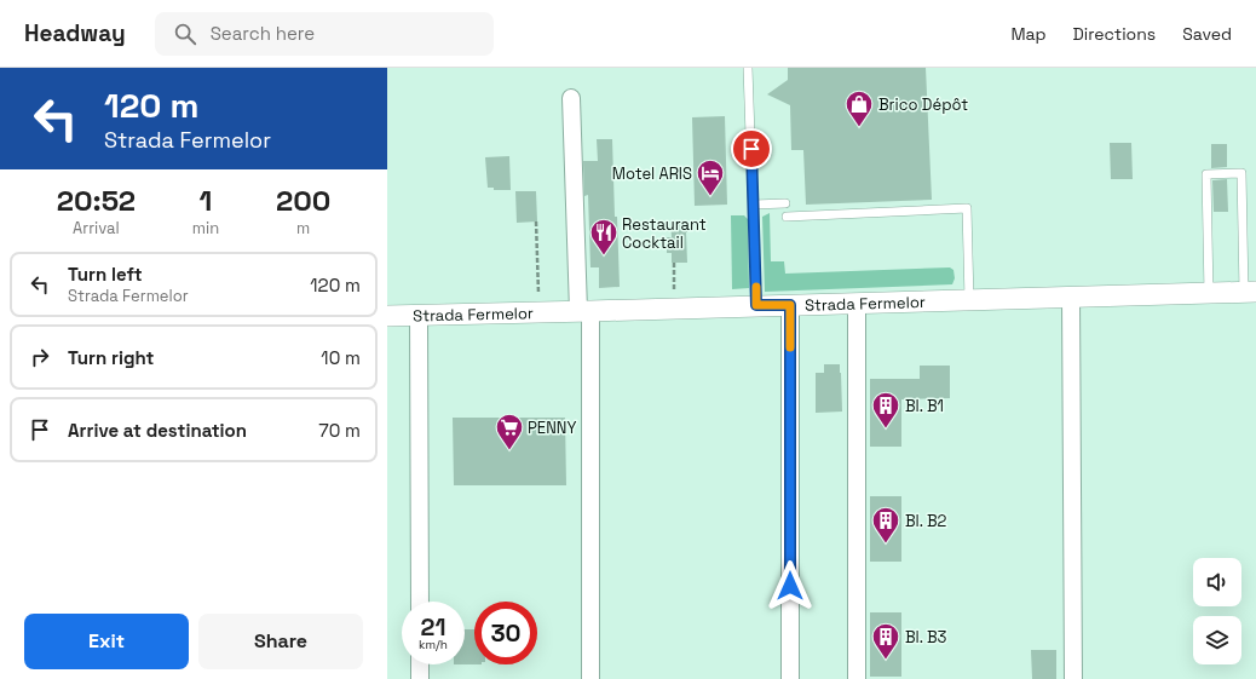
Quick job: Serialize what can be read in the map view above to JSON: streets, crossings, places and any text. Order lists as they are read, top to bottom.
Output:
{
  "streets": {
    "street": ["Strada Fermelor"]
  },
  "places": {
    "shop": ["Brico Dépôt"],
    "hotel": ["Motel ARIS"],
    "restaurant": ["Restaurant Cocktail"],
    "building": ["Bl. B1", "Bl. B2", "Bl. B3"],
    "supermarket": ["PENNY"]
  },
  "page": {
    "header": "Headway",
    "search": "Search here",
    "nav": ["Map", "Directions", "Saved"],
    "turn": ["120 m", "Strada Fermelor"],
    "eta": [
      "20:52",
      "Arrival",
      "1",
      "min",
      "200",
      "m"
    ],
    "list": [
      {
        "name": "Turn left",
        "note": "Strada Fermelor",
        "value": "120 m"
      },
      {
        "name": "Turn right",
        "value": "10 m"
      },
      {
        "name": "Arrive at destination",
        "value": "70 m"
      }
    ],
    "speed": "21 km/h",
    "limit": "30",
    "buttons": ["Exit", "Share"]
  }
}
